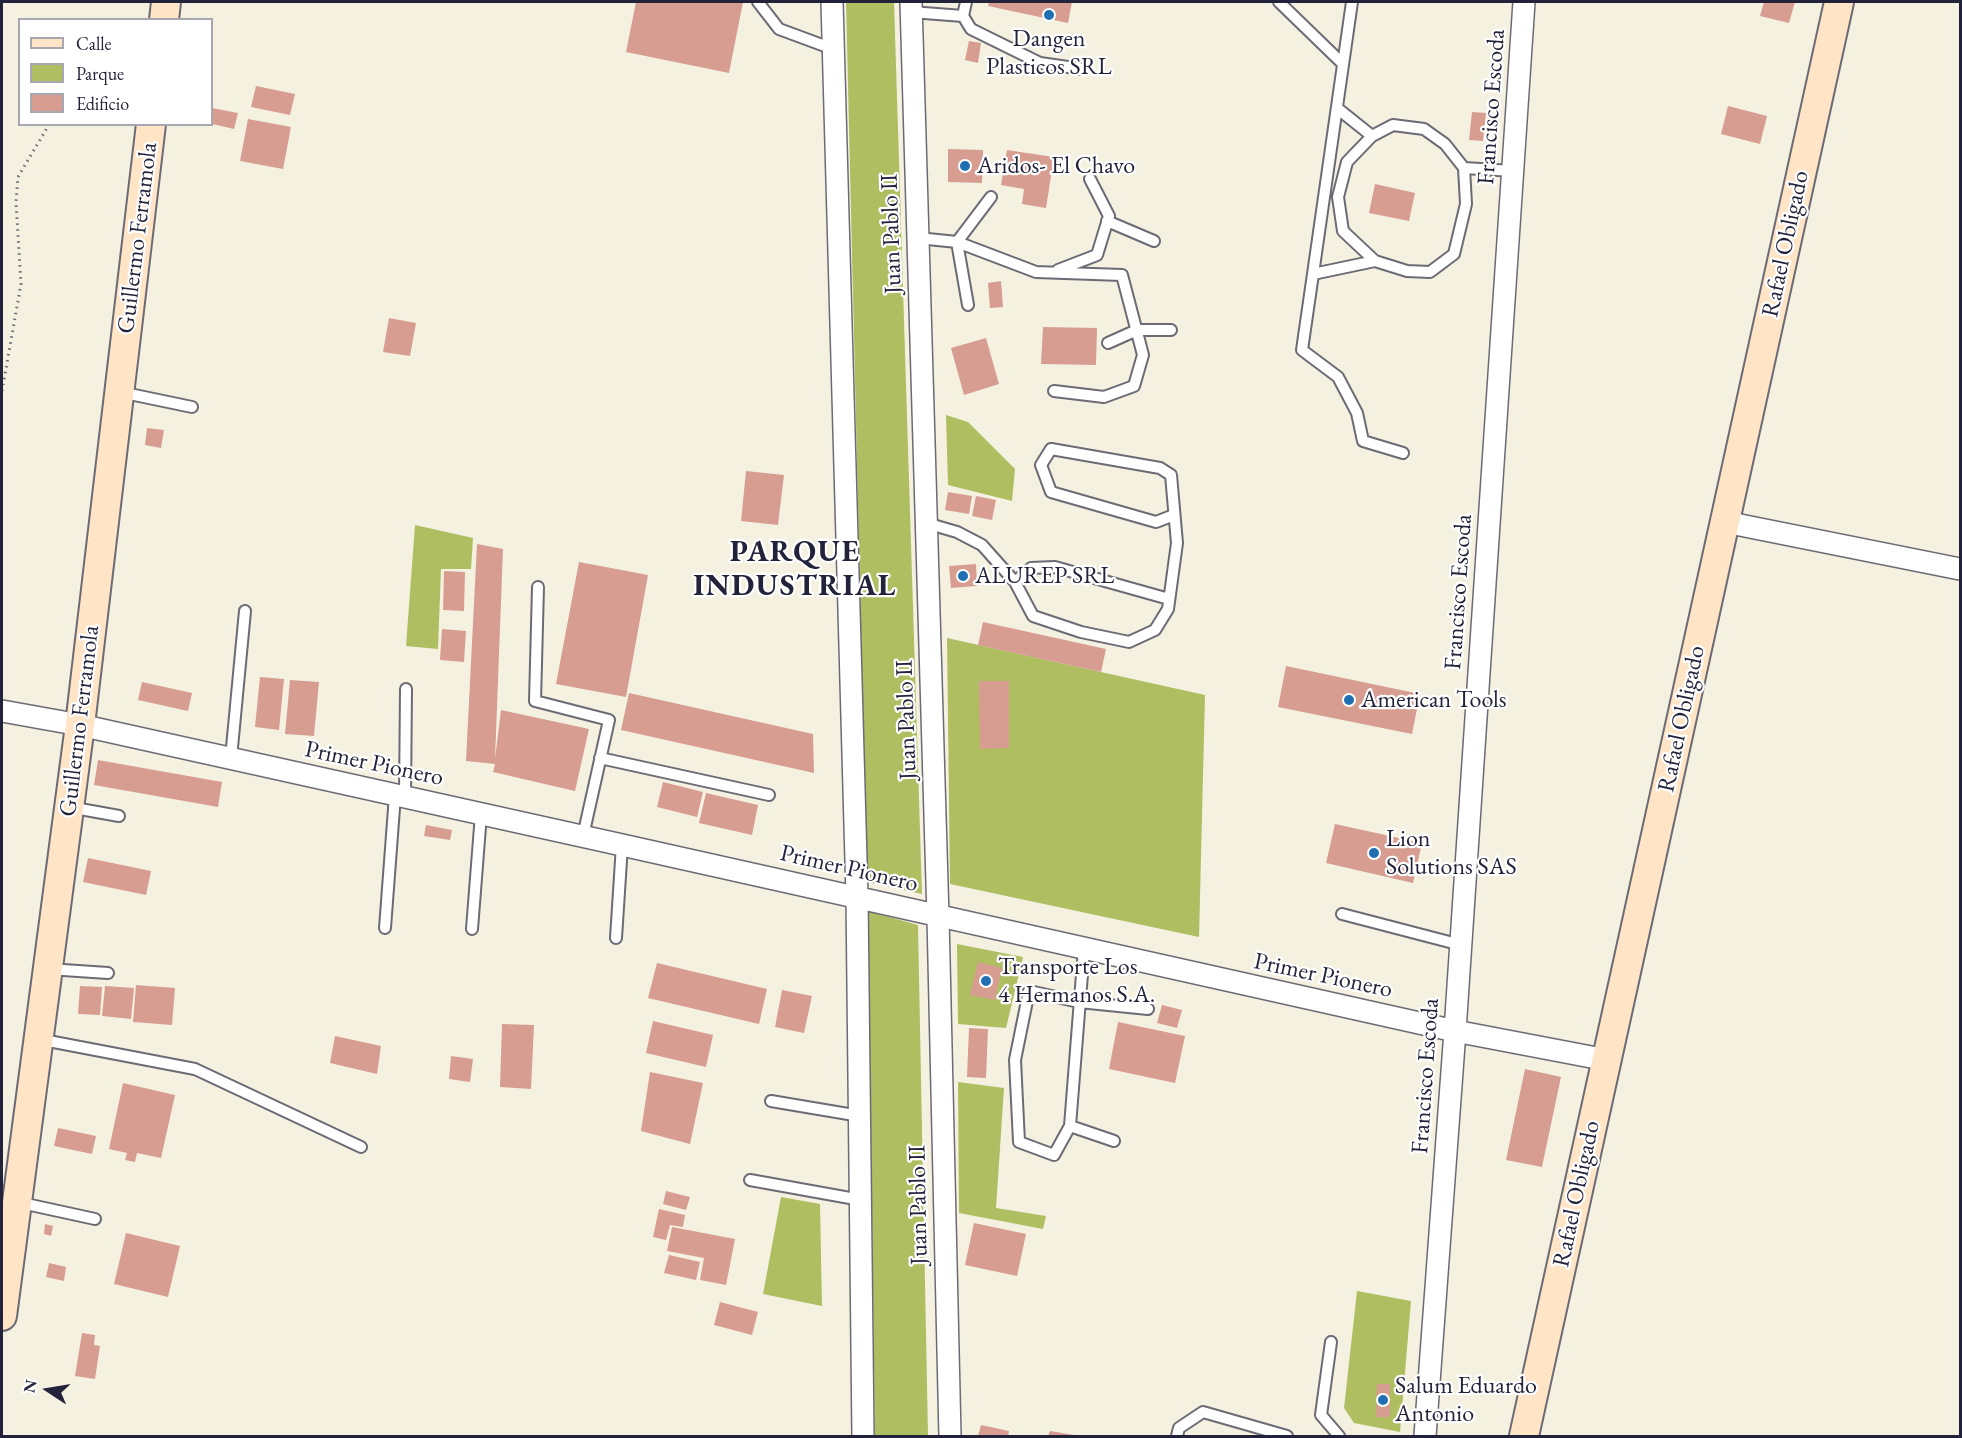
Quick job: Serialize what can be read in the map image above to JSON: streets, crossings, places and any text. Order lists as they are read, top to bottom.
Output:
{
  "streets": {
    "street": [
      "Francisco Escoda",
      "Juan Pablo II",
      "Guillermo Ferramola",
      "Rafael Obligado",
      "Primer Pionero"
    ]
  },
  "crossings": [
    ["Francisco Escoda", "Primer Pionero"],
    ["Juan Pablo II", "Primer Pionero"],
    ["Guillermo Ferramola", "Primer Pionero"],
    ["Rafael Obligado", "Primer Pionero"]
  ],
  "districts": ["PARQUE INDUSTRIAL"],
  "places": [
    "Dangen Plasticos SRL",
    "Aridos- El Chavo",
    "ALUREP SRL",
    "American Tools",
    "Lion Solutions SAS",
    "Transporte Los 4 Hermanos S.A.",
    "Salum Eduardo Antonio"
  ],
  "legend": ["Calle", "Parque", "Edificio"],
  "north": "left"
}
